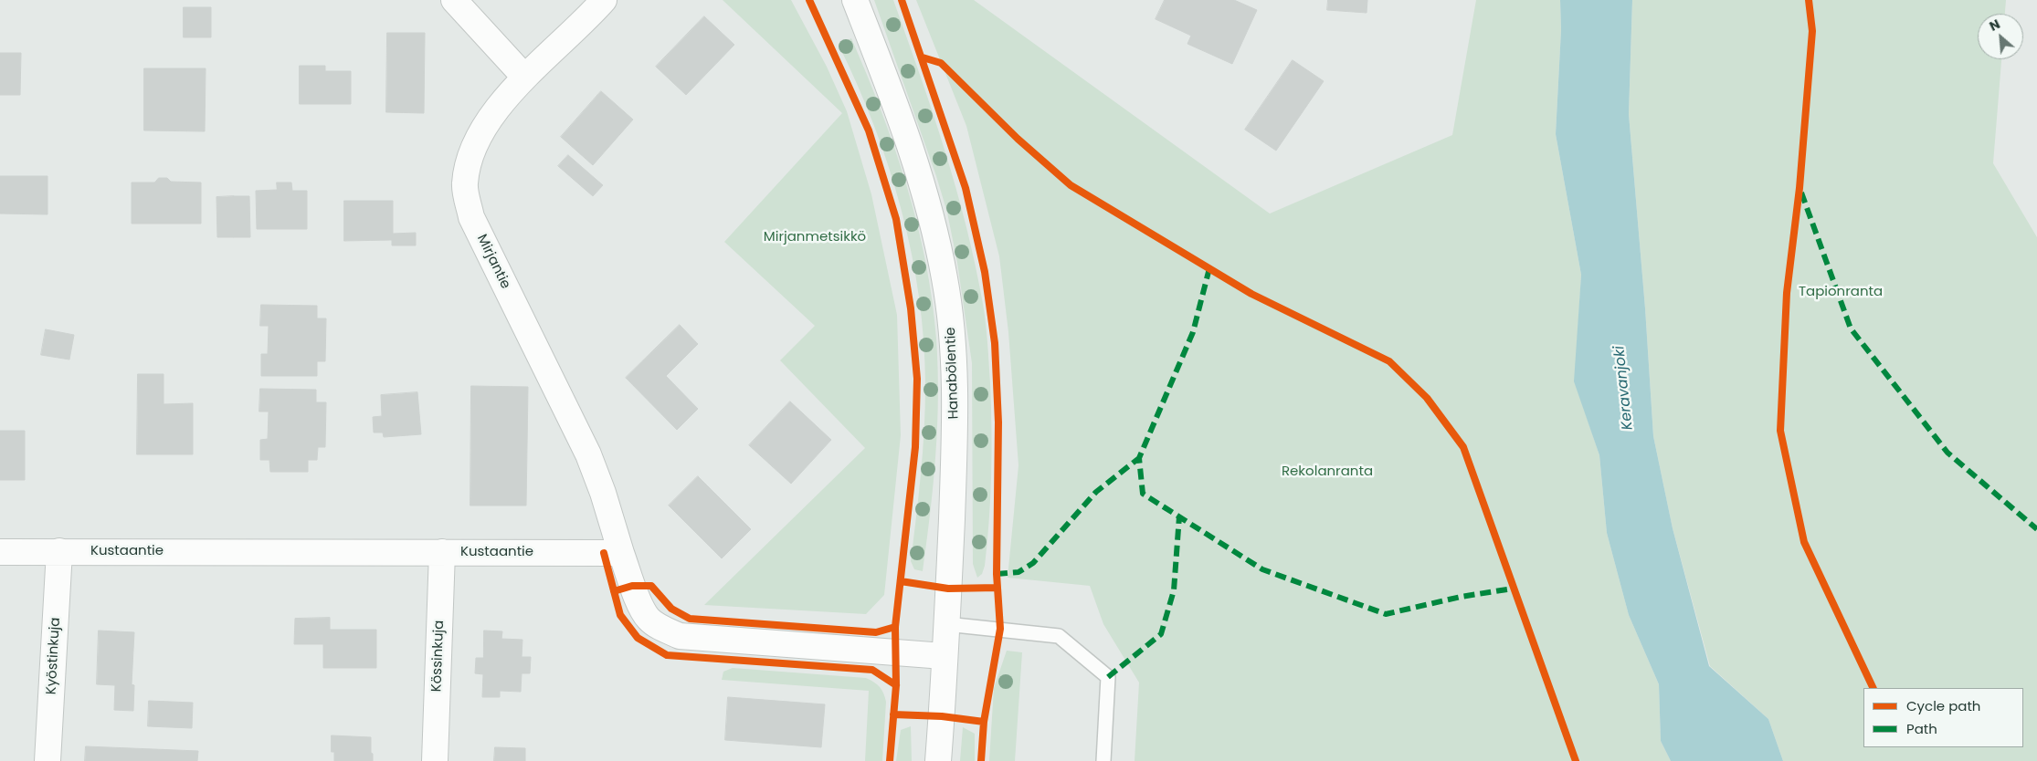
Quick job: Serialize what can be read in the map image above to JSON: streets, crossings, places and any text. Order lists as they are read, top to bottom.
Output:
{
  "streets": {
    "street": [
      "Mirjantie",
      "Hanabölentie",
      "Kustaantie",
      "Kyöstinkuja",
      "Kössinkuja"
    ]
  },
  "crossings": [
    ["Mirjantie", "Kustaantie"],
    ["Kustaantie", "Kyöstinkuja"],
    ["Kustaantie", "Kössinkuja"]
  ],
  "water": ["Keravanjoki"],
  "parks": ["Mirjanmetsikkö", "Tapionranta", "Rekolanranta"],
  "legend": ["Cycle path", "Path"],
  "north": "top left"
}
